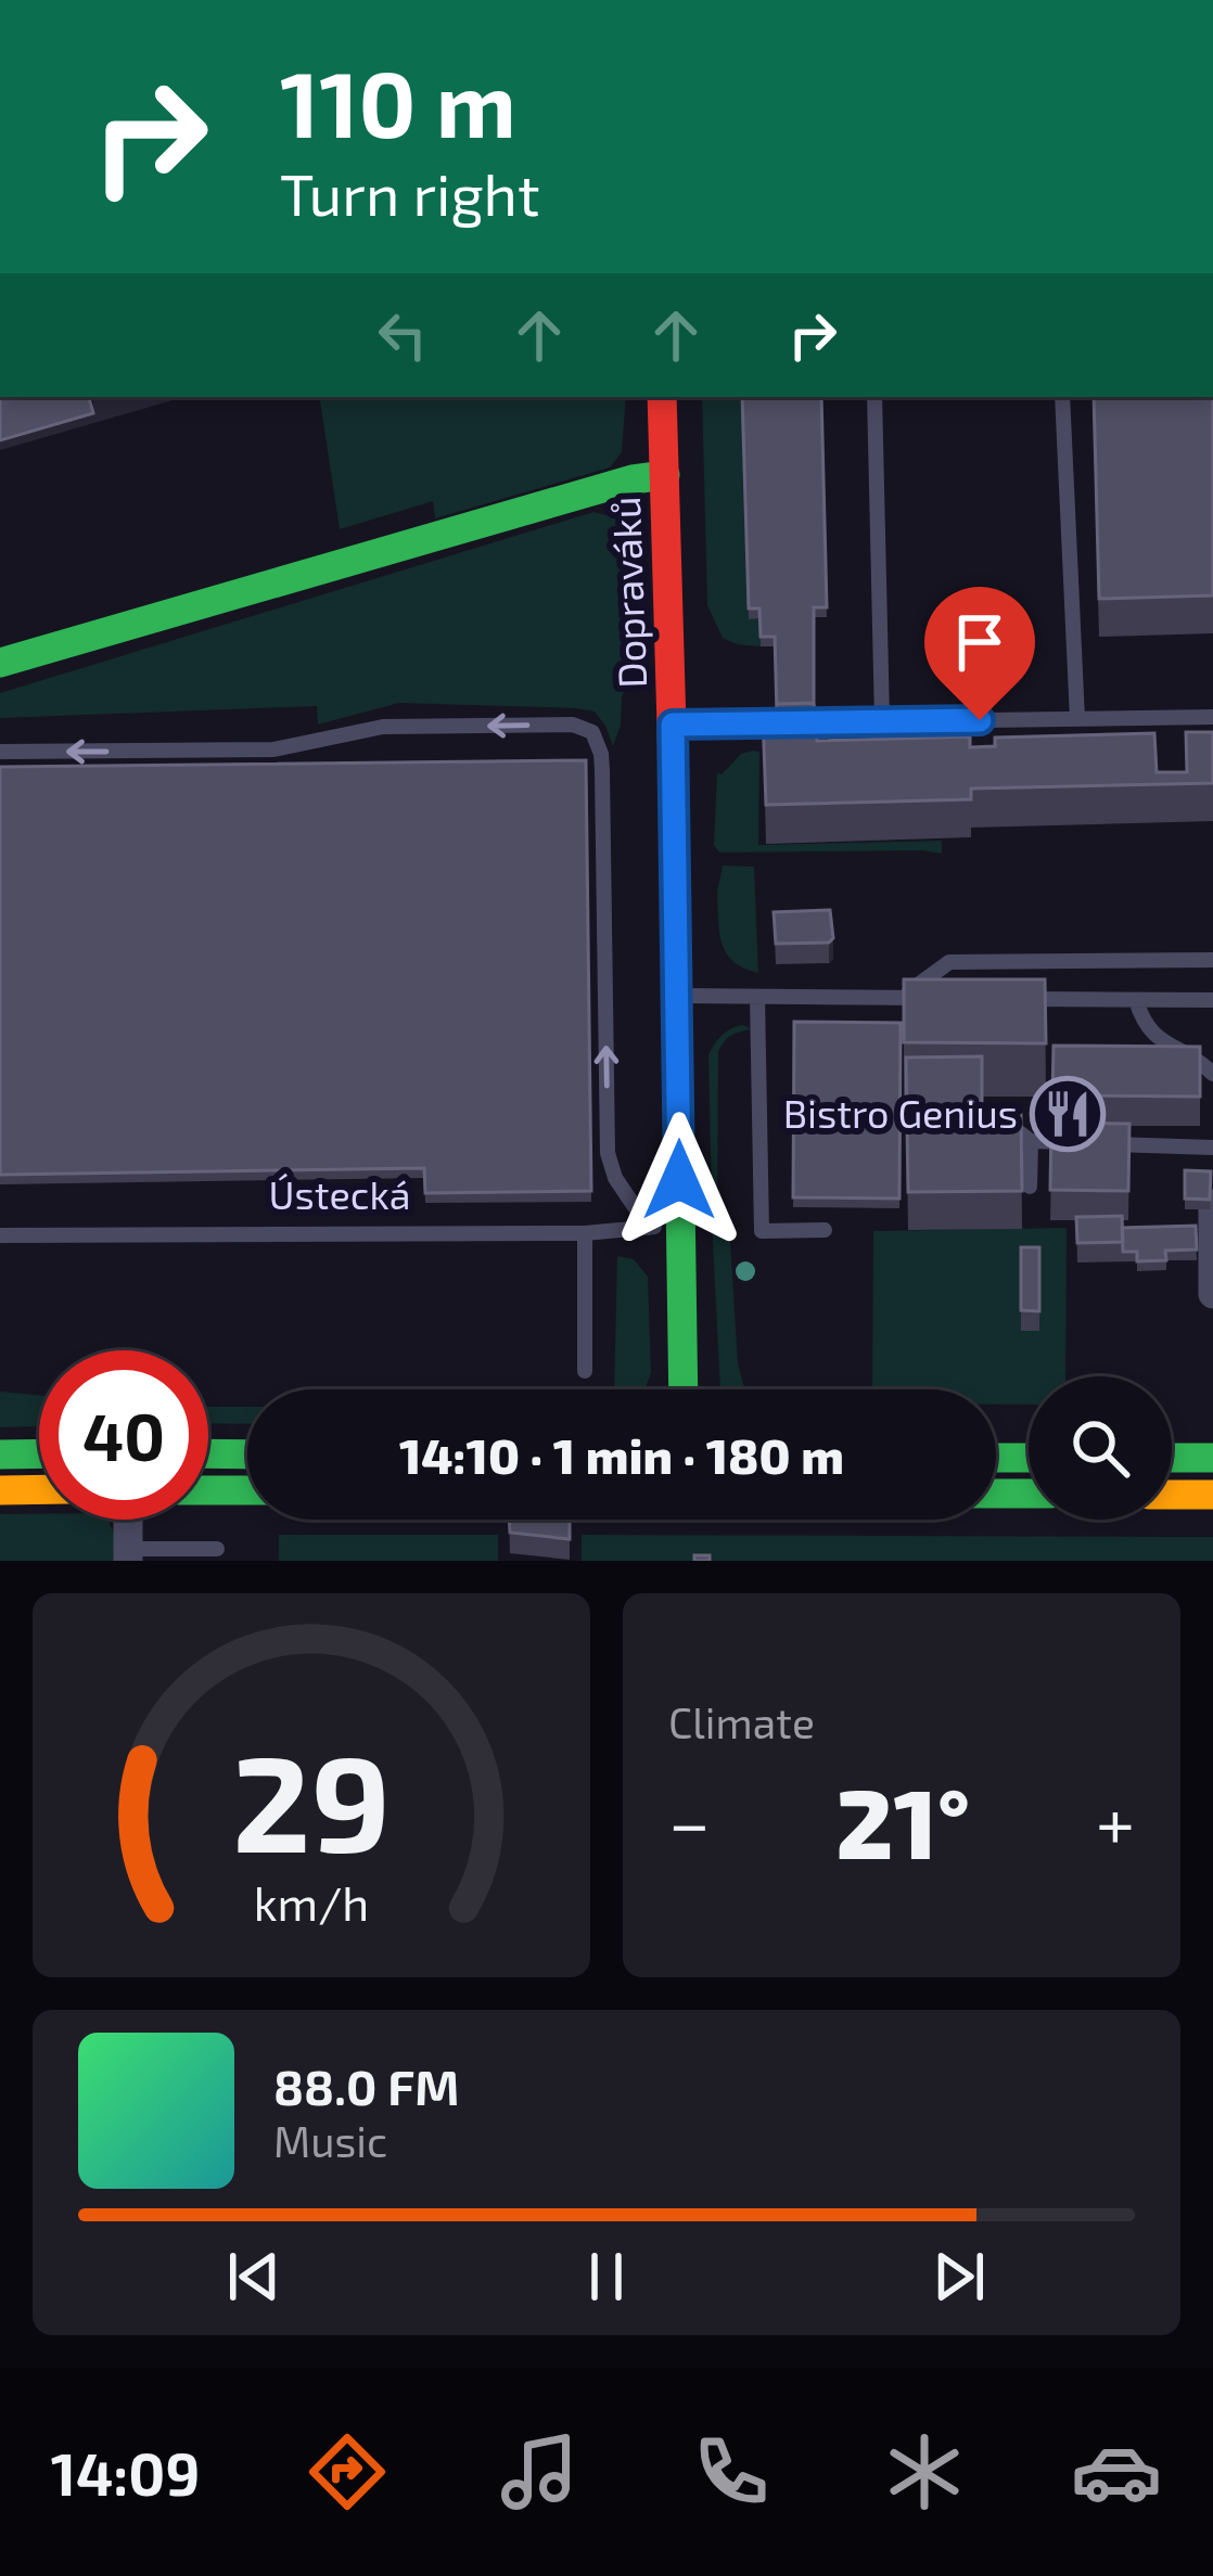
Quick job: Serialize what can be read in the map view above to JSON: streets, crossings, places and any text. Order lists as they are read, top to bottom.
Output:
{
  "streets": {
    "street": ["Dopraváků"],
    "lane": ["Ústecká"]
  },
  "crossings": [
    ["Dopraváků", "Ústecká"]
  ],
  "places": {
    "restaurant": ["Bistro Genius"]
  },
  "page": {
    "turn": ["110 m", "Turn right"],
    "limit": "40",
    "trip": "14:10 · 1 min · 180 m",
    "tile": "Climate",
    "heat": ["−", "21°", "+"],
    "song": ["88.0 FM", "Music"],
    "tabs": "14:09",
    "gauge": ["29", "km/h"]
  }
}
